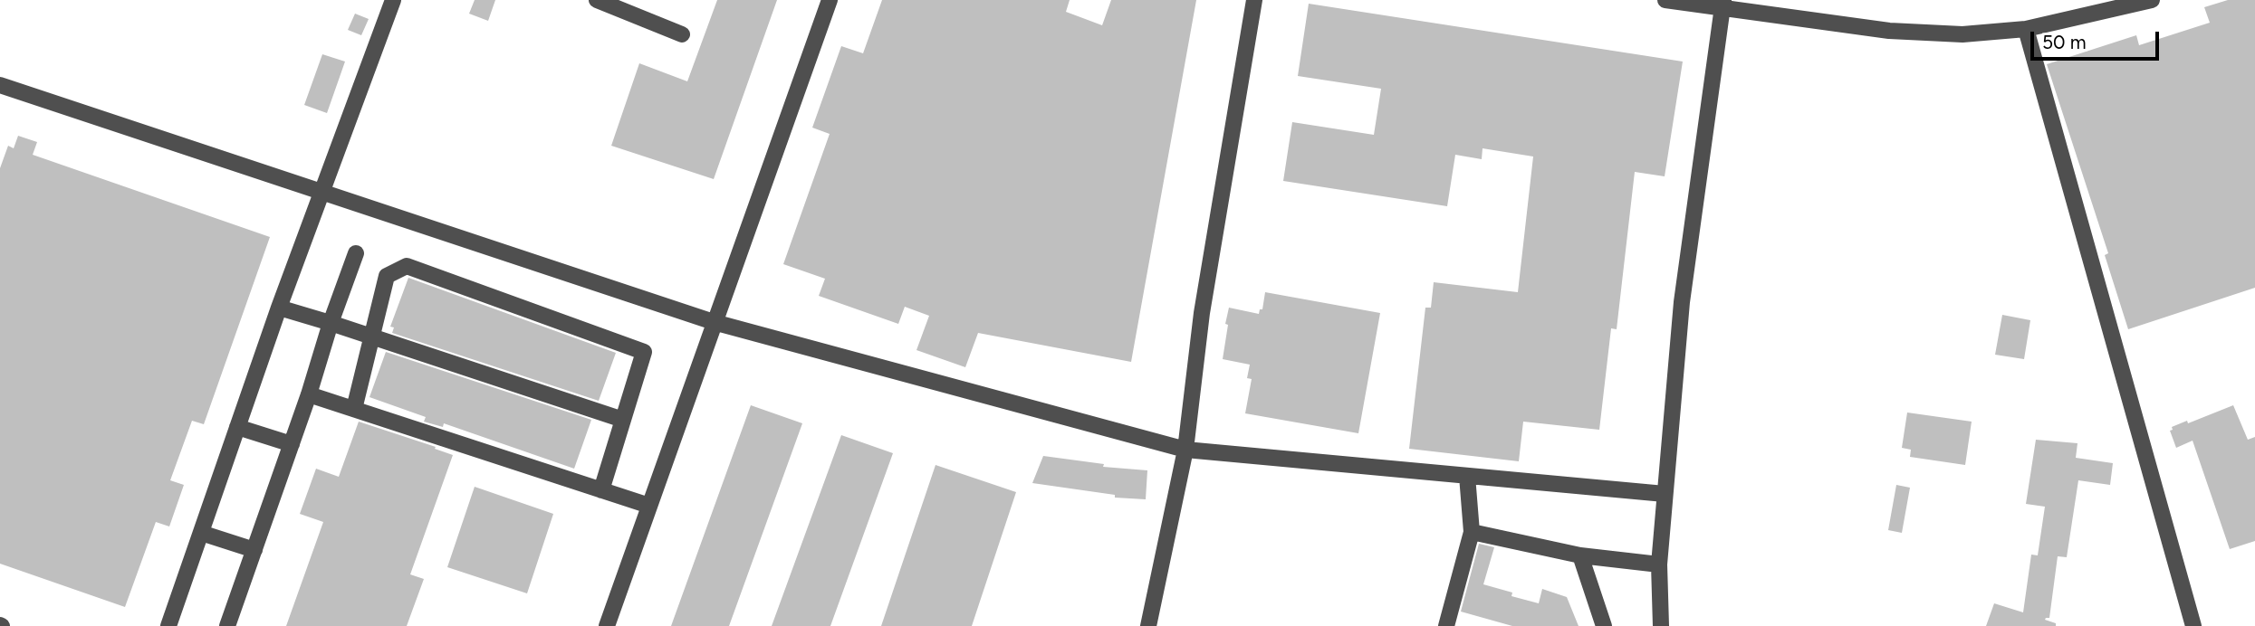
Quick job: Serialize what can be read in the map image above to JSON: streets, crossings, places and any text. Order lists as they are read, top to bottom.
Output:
{
  "scale_bar": "50 m"
}
